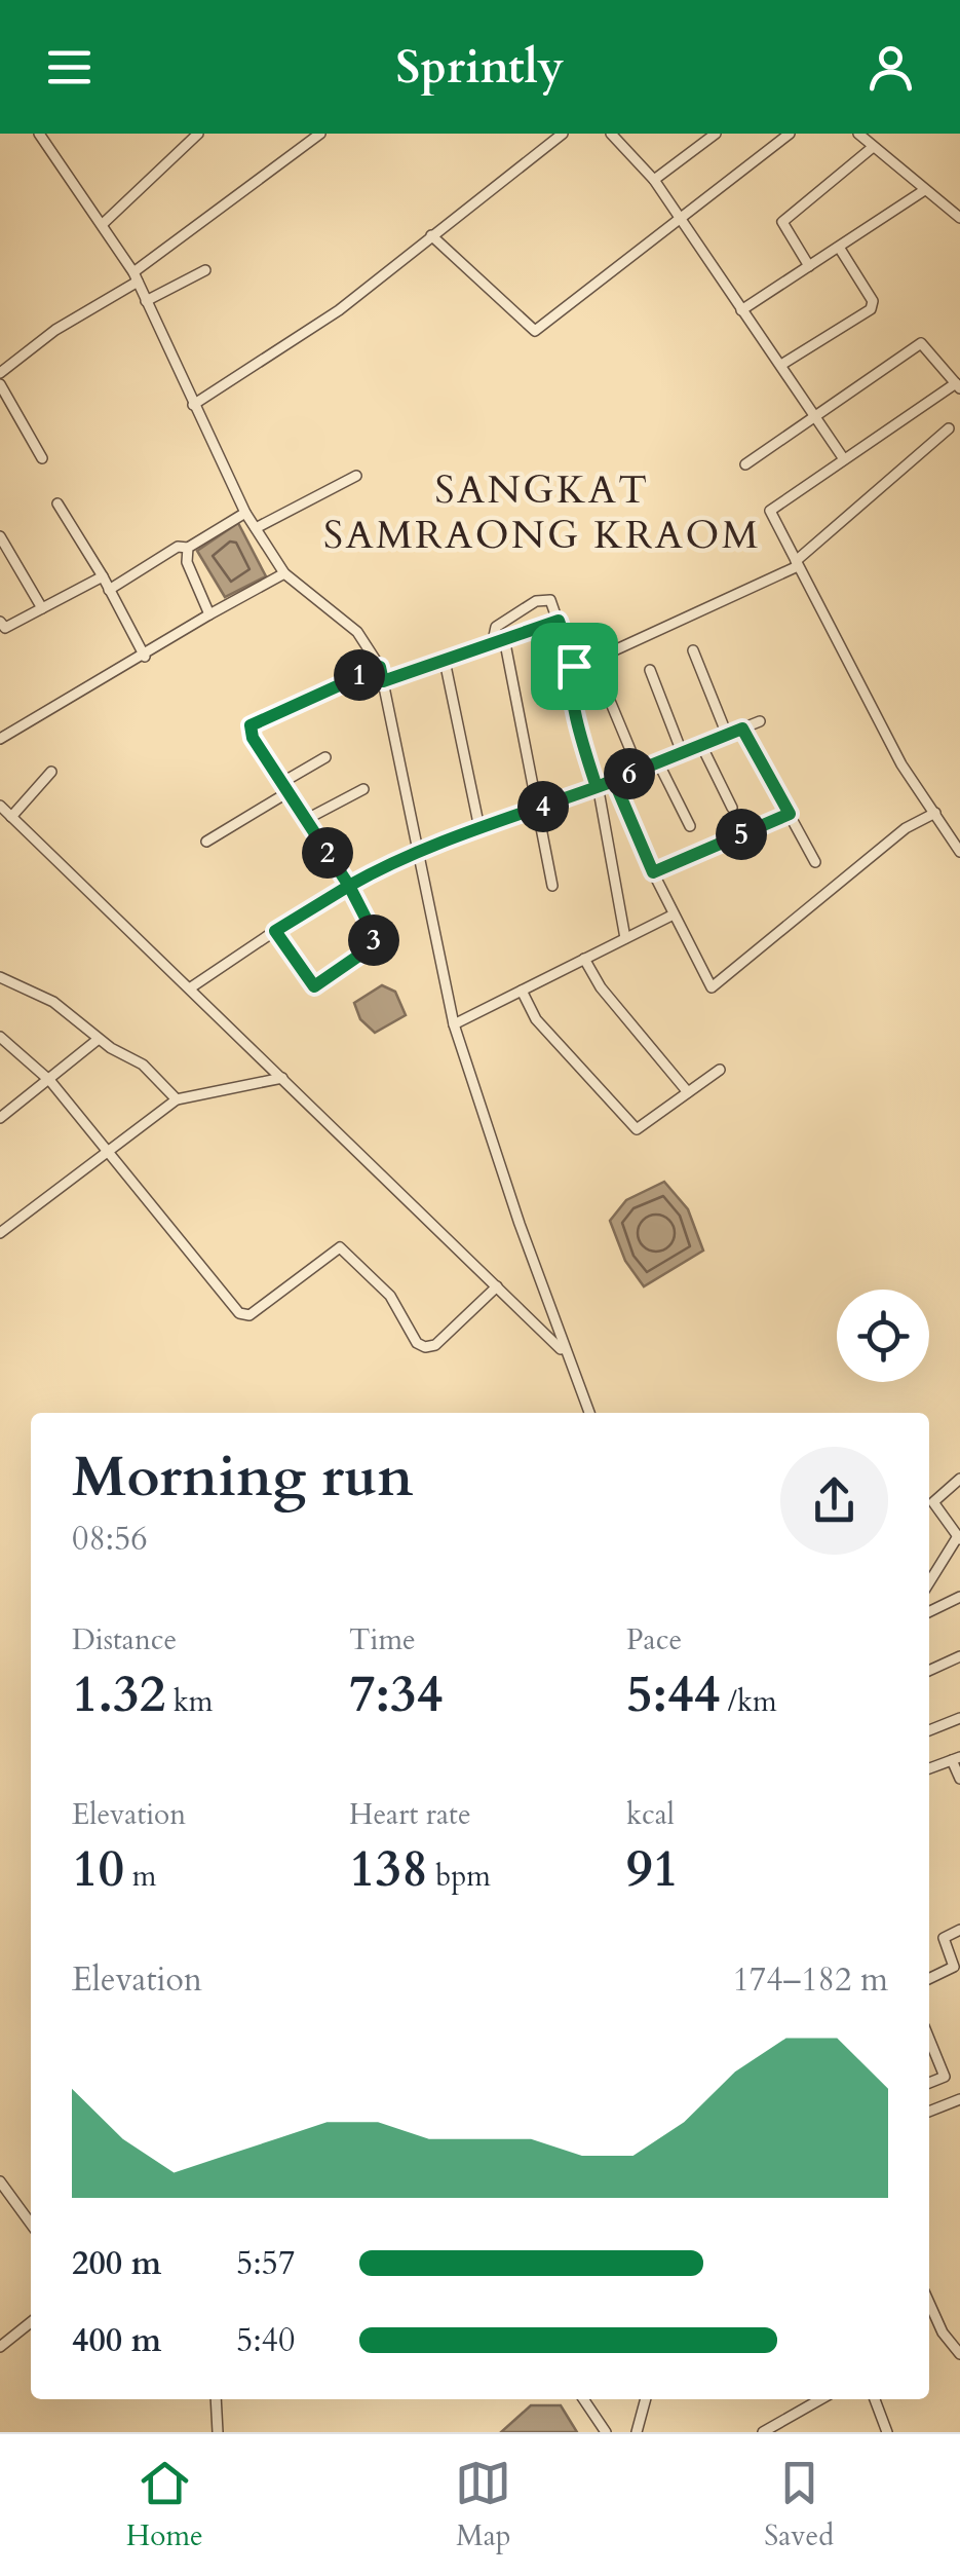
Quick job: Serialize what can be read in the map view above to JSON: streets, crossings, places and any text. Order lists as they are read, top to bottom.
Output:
{
  "districts": ["SANGKAT SAMRAONG KRAOM"],
  "page": {
    "header": "Sprintly",
    "pins": [
      "1",
      "6",
      "4",
      "5",
      "2",
      "3"
    ],
    "heading": ["Morning run", "08:56"],
    "stats": [
      ["Distance", "1.32 km"],
      ["Time", "7:34"],
      ["Pace", "5:44 /km"],
      ["Elevation", "10 m"],
      ["Heart rate", "138 bpm"],
      ["kcal", "91"]
    ],
    "chart": ["Elevation", "174–182 m"],
    "list": [
      {
        "name": "200 m",
        "note": "5:57"
      },
      {
        "name": "400 m",
        "note": "5:40"
      }
    ],
    "tabs": ["Home", "Map", "Saved"]
  }
}
